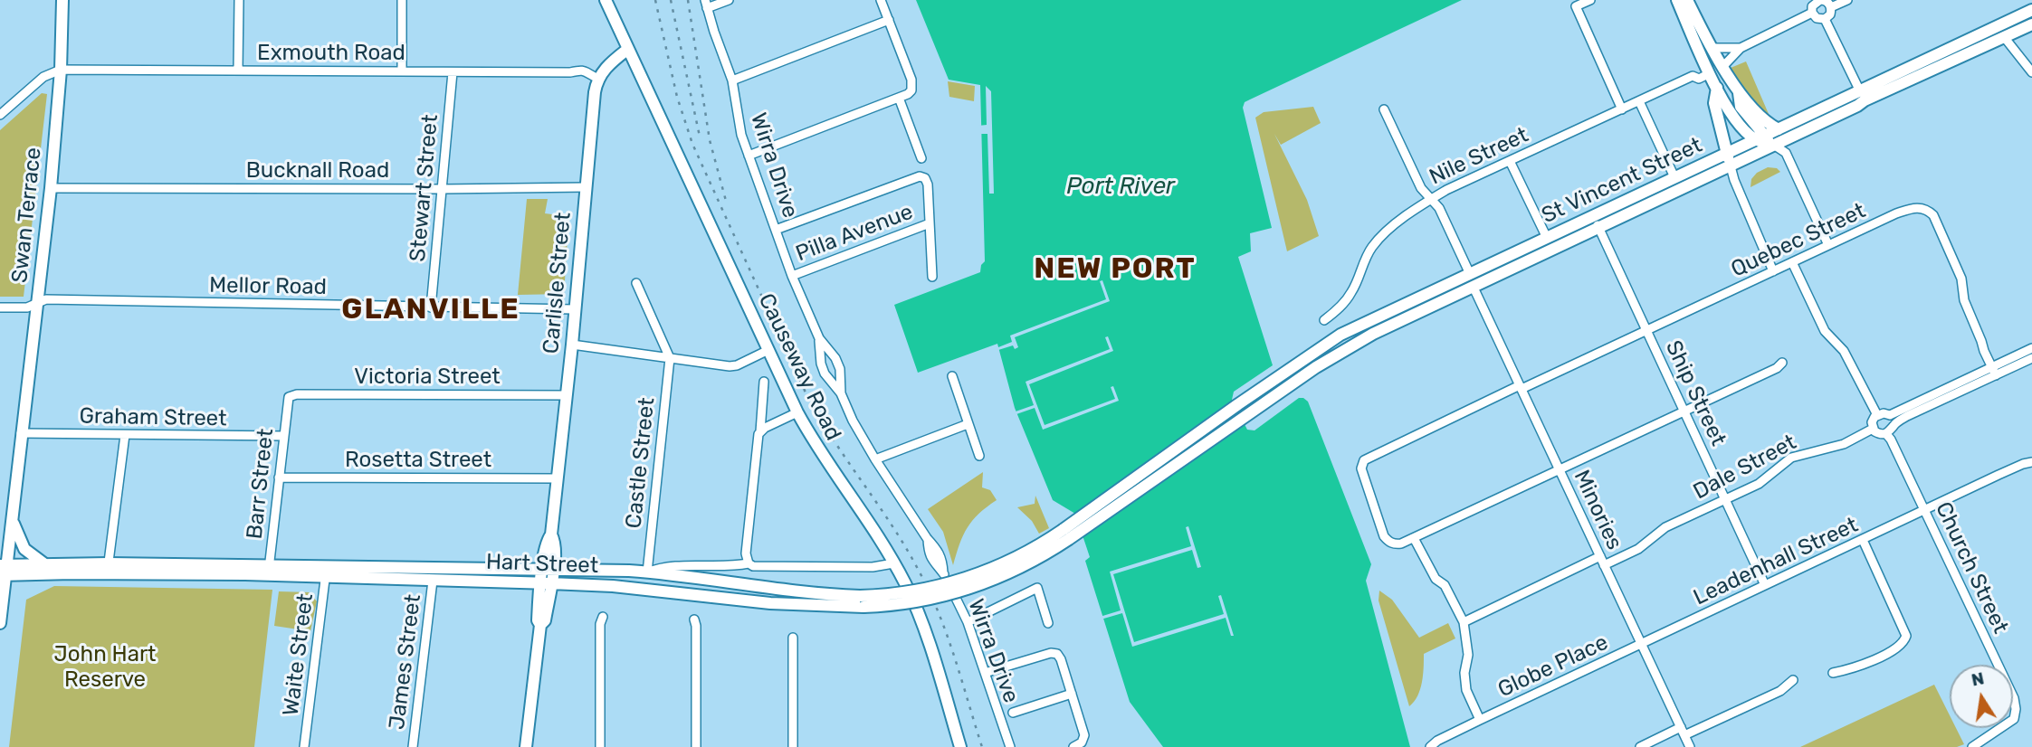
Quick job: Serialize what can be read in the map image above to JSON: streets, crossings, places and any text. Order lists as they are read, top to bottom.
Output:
{
  "streets": {
    "main road": [
      "St Vincent Street",
      "Swan Terrace",
      "Carlisle Street",
      "Causeway Road",
      "Hart Street"
    ],
    "street": [
      "Exmouth Road",
      "Nile Street",
      "Wirra Drive",
      "Bucknall Road",
      "Stewart Street",
      "Pilla Avenue",
      "Quebec Street",
      "Mellor Road",
      "Victoria Street",
      "Ship Street",
      "Graham Street",
      "Rosetta Street",
      "Castle Street",
      "Dale Street",
      "Barr Street",
      "Minories",
      "Leadenhall Street",
      "Church Street",
      "Waite Street",
      "James Street",
      "Globe Place"
    ]
  },
  "crossings": [
    ["Exmouth Road", "Stewart Street"],
    ["Exmouth Road", "Swan Terrace"],
    ["Exmouth Road", "Carlisle Street"],
    ["Wirra Drive", "Pilla Avenue"],
    ["Bucknall Road", "Stewart Street"],
    ["Bucknall Road", "Swan Terrace"],
    ["Bucknall Road", "Carlisle Street"],
    ["St Vincent Street", "Ship Street"],
    ["St Vincent Street", "Minories"],
    ["St Vincent Street", "Hart Street"],
    ["Stewart Street", "Mellor Road"],
    ["Swan Terrace", "Mellor Road"],
    ["Swan Terrace", "Graham Street"],
    ["Swan Terrace", "Hart Street"],
    ["Quebec Street", "Ship Street"],
    ["Quebec Street", "Minories"],
    ["Carlisle Street", "Mellor Road"],
    ["Carlisle Street", "Victoria Street"],
    ["Carlisle Street", "Rosetta Street"],
    ["Carlisle Street", "Hart Street"],
    ["Causeway Road", "Hart Street"],
    ["Victoria Street", "Barr Street"],
    ["Ship Street", "Dale Street"],
    ["Ship Street", "Leadenhall Street"],
    ["Graham Street", "Barr Street"],
    ["Rosetta Street", "Barr Street"],
    ["Castle Street", "Hart Street"],
    ["Dale Street", "Minories"],
    ["Dale Street", "Church Street"],
    ["Barr Street", "Hart Street"],
    ["Minories", "Leadenhall Street"],
    ["Minories", "Globe Place"],
    ["Leadenhall Street", "Church Street"],
    ["Leadenhall Street", "Globe Place"],
    ["Hart Street", "Waite Street"],
    ["Hart Street", "James Street"]
  ],
  "districts": ["NEW PORT", "GLANVILLE"],
  "water": ["Port River"],
  "parks": ["John Hart Reserve"],
  "north": "top"
}
